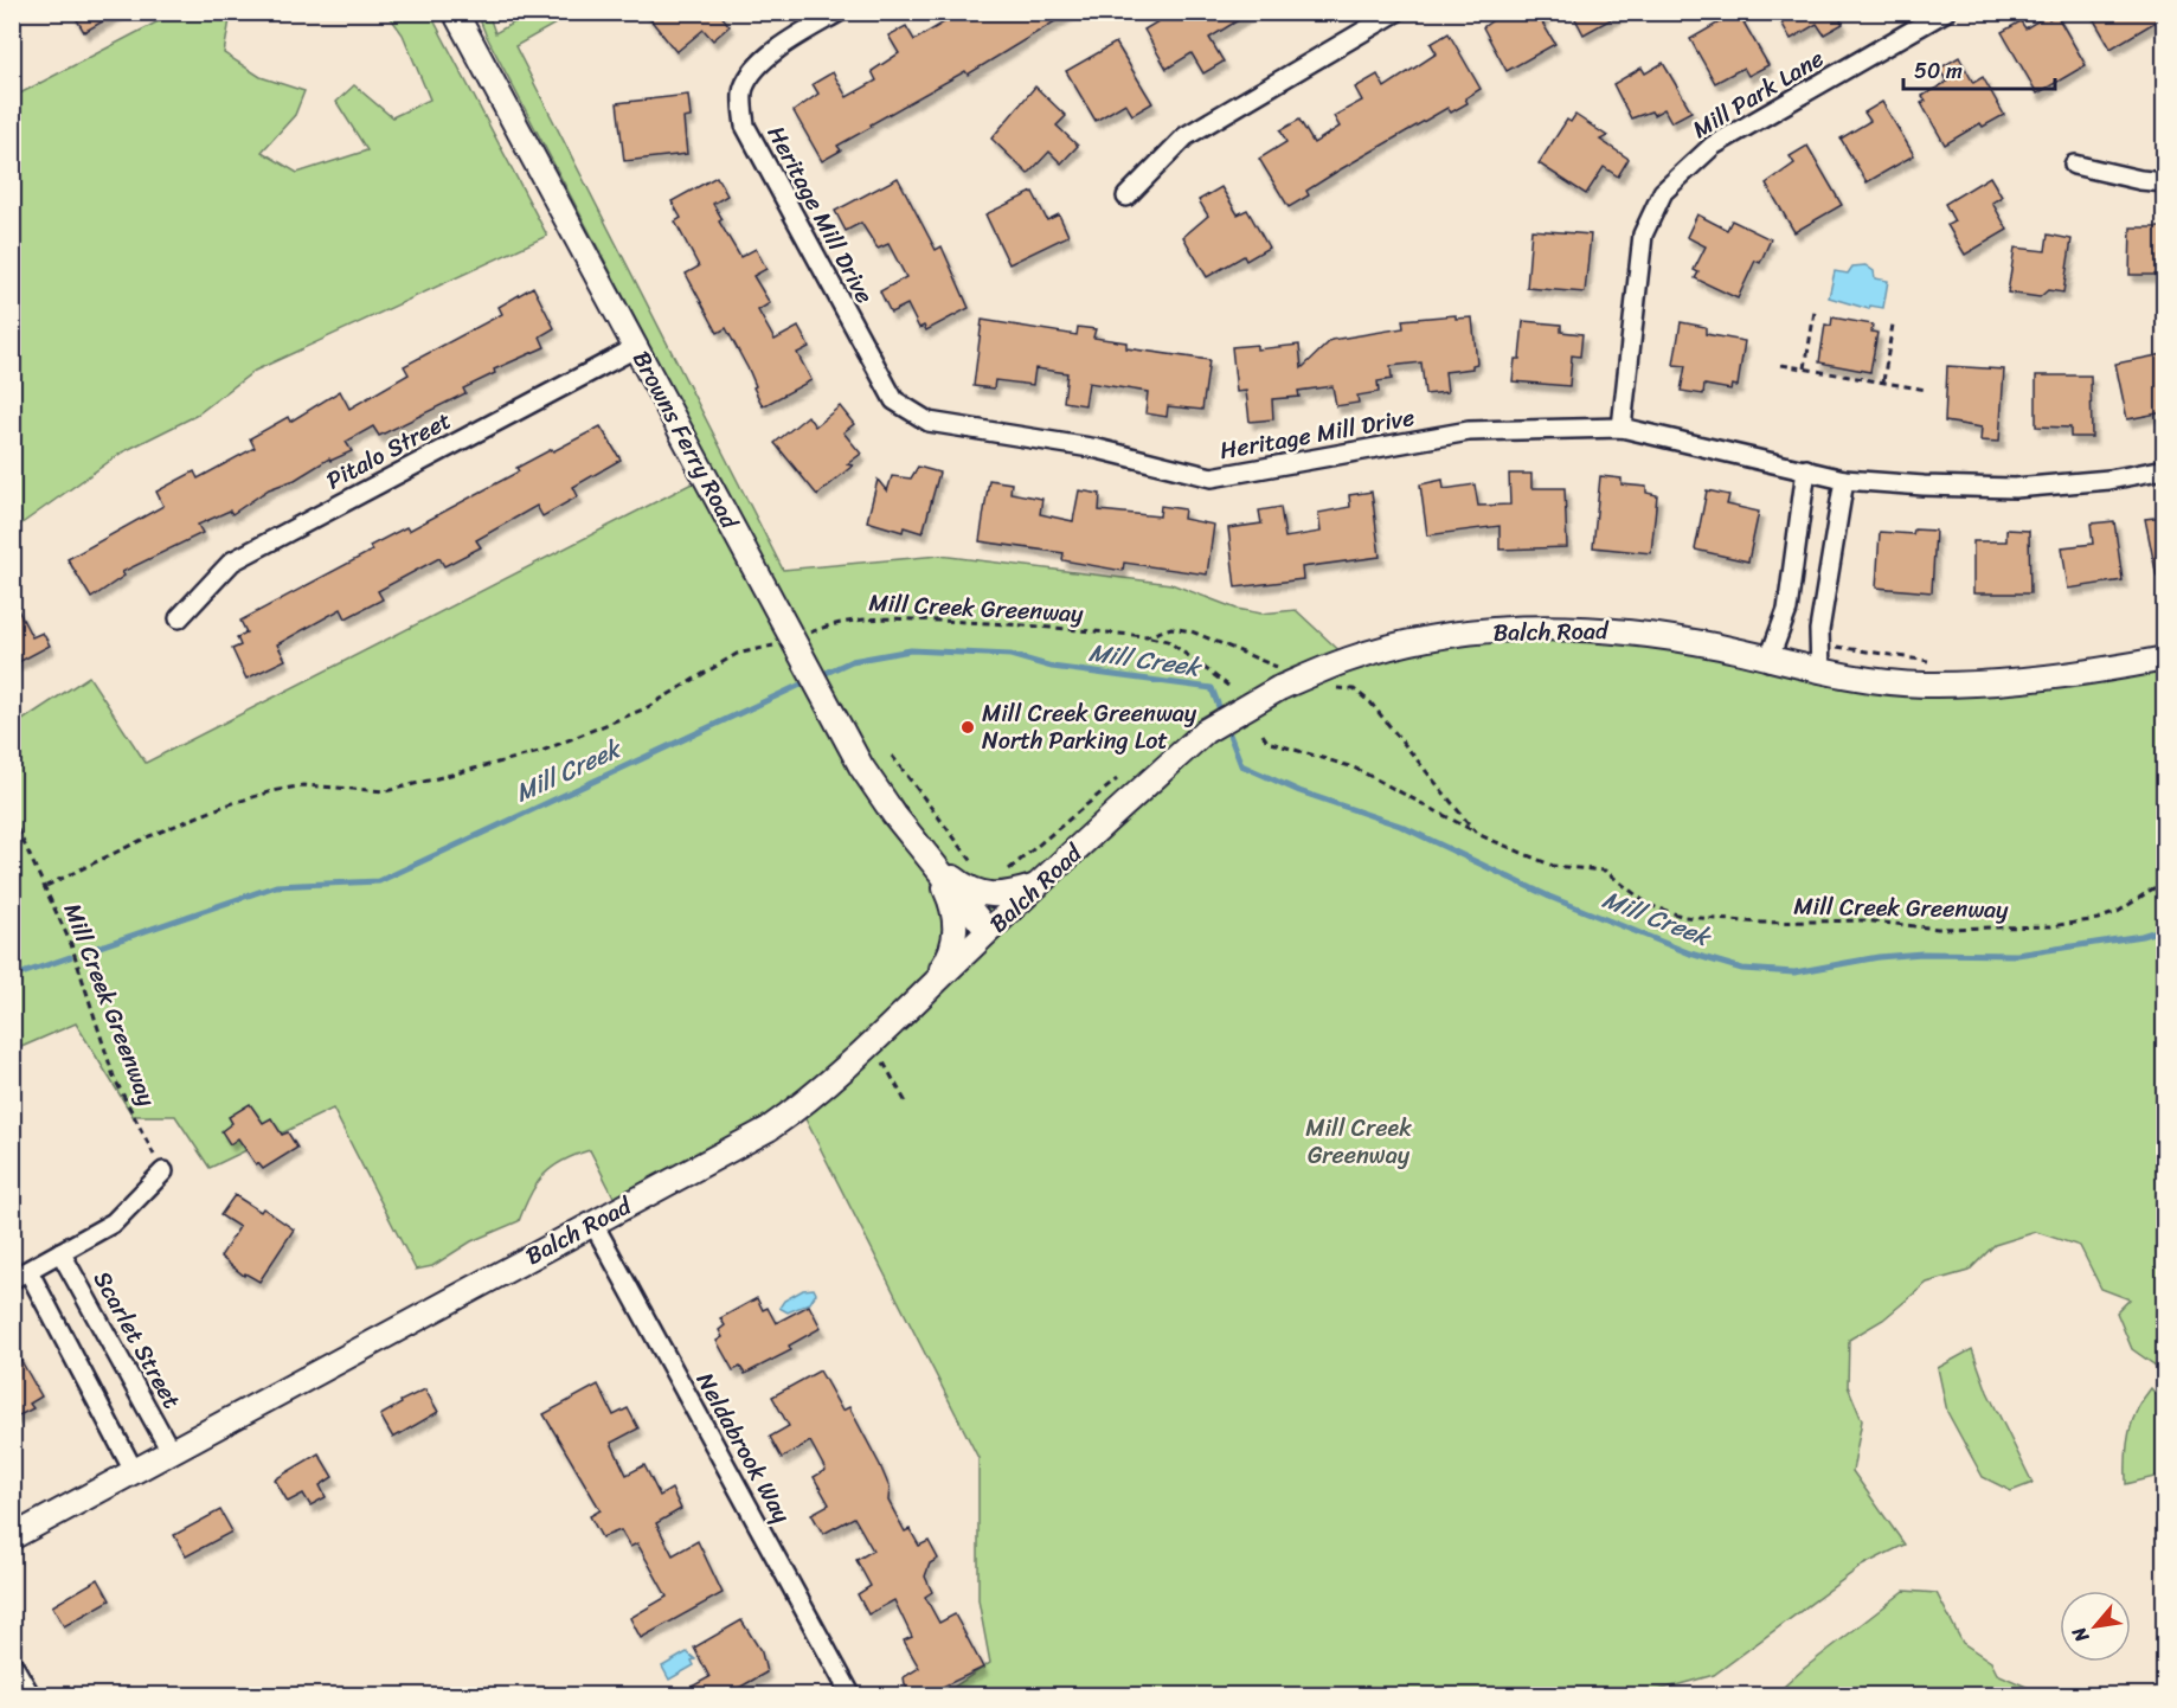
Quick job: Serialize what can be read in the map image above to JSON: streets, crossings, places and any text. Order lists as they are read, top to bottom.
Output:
{
  "streets": {
    "street": [
      "Mill Park Lane",
      "Heritage Mill Drive",
      "Browns Ferry Road",
      "Pitalo Street",
      "Balch Road",
      "Scarlet Street",
      "Neldabrook Way"
    ],
    "path": ["Mill Creek Greenway"]
  },
  "crossings": [
    ["Mill Park Lane", "Heritage Mill Drive"],
    ["Browns Ferry Road", "Pitalo Street"],
    ["Browns Ferry Road", "Mill Creek Greenway"],
    ["Browns Ferry Road", "Balch Road"],
    ["Mill Creek Greenway", "Balch Road"],
    ["Balch Road", "Scarlet Street"],
    ["Balch Road", "Neldabrook Way"]
  ],
  "water": ["Mill Creek"],
  "parks": ["Mill Creek Greenway"],
  "places": ["Mill Creek Greenway North Parking Lot"],
  "scale_bar": "50 m",
  "north": "bottom left"
}
